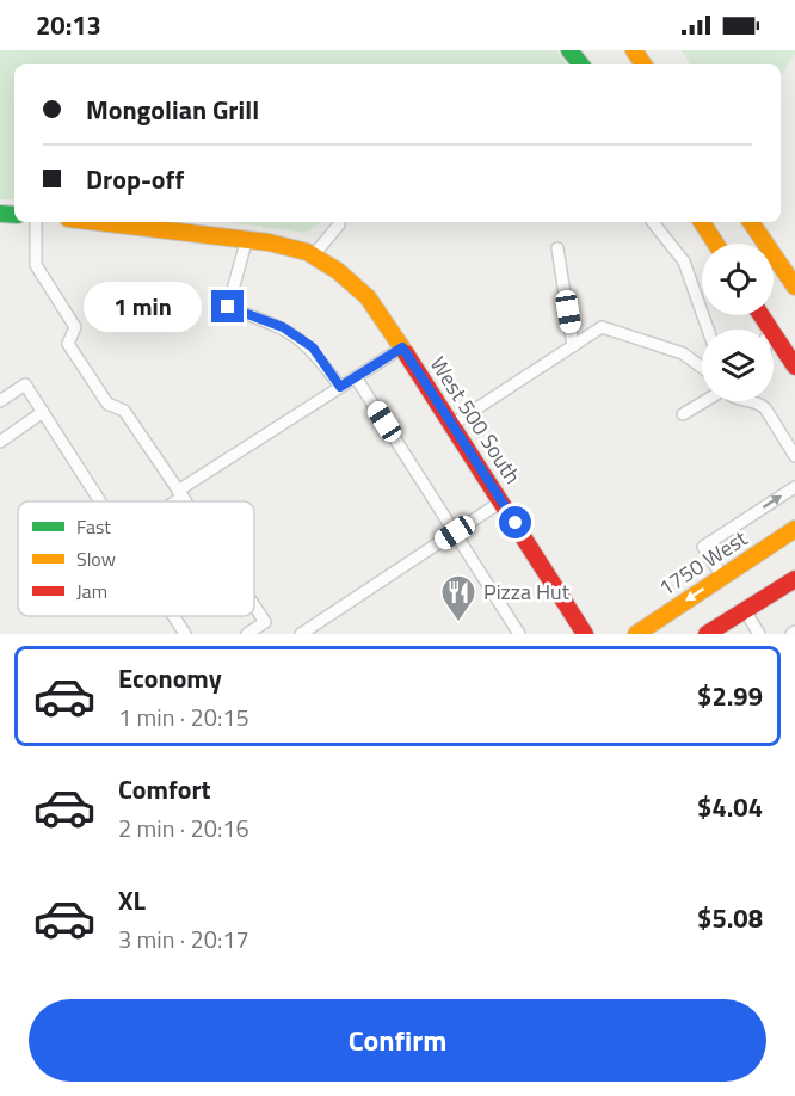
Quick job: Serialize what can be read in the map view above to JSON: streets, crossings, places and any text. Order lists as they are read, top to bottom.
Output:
{
  "streets": {
    "main road": ["West 500 South", "1750 West"]
  },
  "places": {
    "restaurant": ["Pizza Hut"]
  },
  "legend": ["Fast", "Slow", "Jam"],
  "page": {
    "status": "20:13",
    "banner": ["Mongolian Grill", "Drop-off"],
    "bubble": "1 min",
    "list": [
      {
        "name": "Economy",
        "note": "1 min · 20:15",
        "value": "$2.99"
      },
      {
        "name": "Comfort",
        "note": "2 min · 20:16",
        "value": "$4.04"
      },
      {
        "name": "XL",
        "note": "3 min · 20:17",
        "value": "$5.08"
      }
    ],
    "buttons": "Confirm"
  }
}
